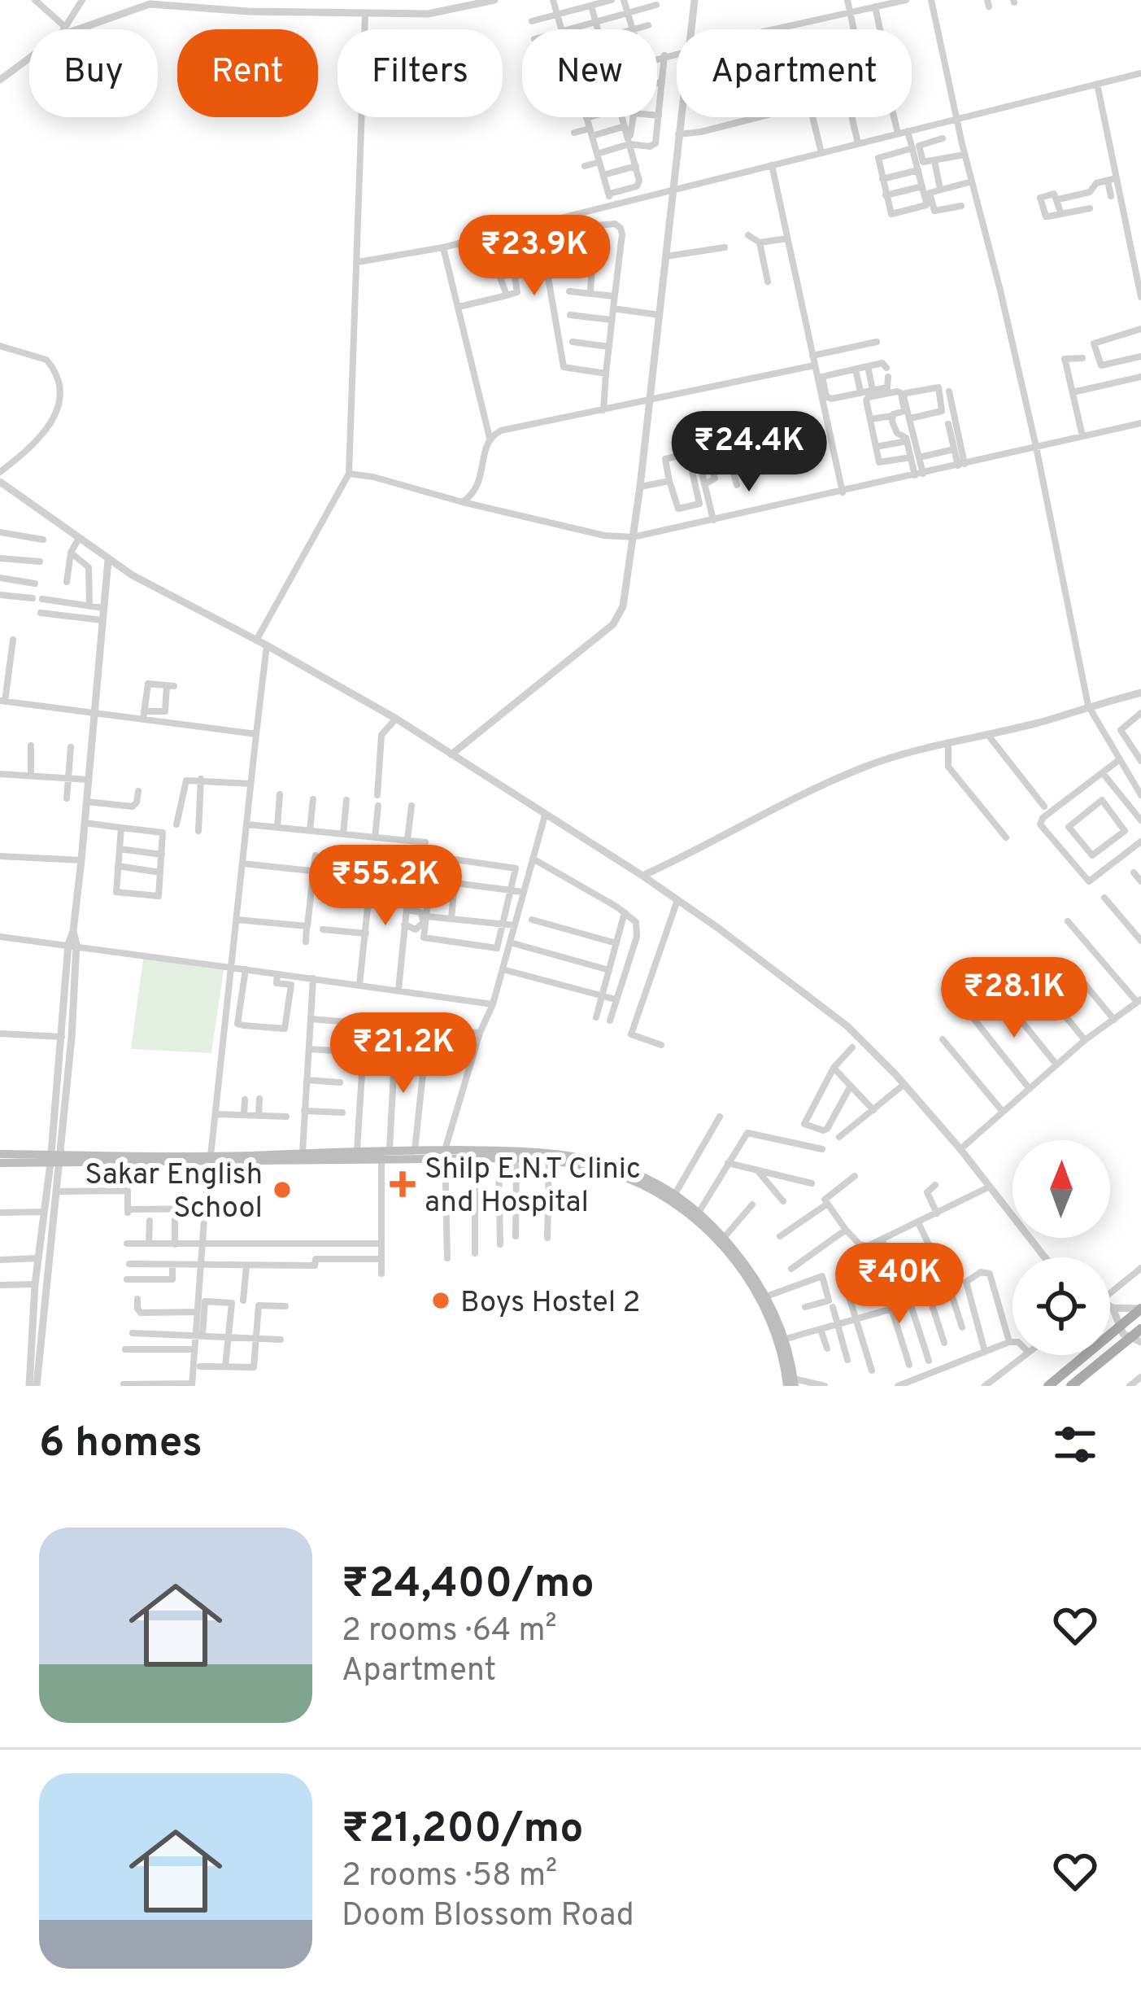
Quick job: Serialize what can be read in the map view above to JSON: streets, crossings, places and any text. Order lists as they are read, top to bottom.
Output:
{
  "places": {
    "health": ["Shilp E.N.T Clinic and Hospital"],
    "other": ["Sakar English School", "Boys Hostel 2"]
  },
  "north": "top",
  "page": {
    "chip": [
      "Buy",
      "Rent",
      "Filters",
      "New",
      "Apartment"
    ],
    "price": [
      "₹23.9K",
      "₹24.4K",
      "₹55.2K",
      "₹28.1K",
      "₹21.2K",
      "₹40K"
    ],
    "heading": "6 homes",
    "list": [
      {
        "name": "₹24,400/mo",
        "note": "2 rooms · 64 m² · Apartment"
      },
      {
        "name": "₹21,200/mo",
        "note": "2 rooms · 58 m² · Doom Blossom Road"
      }
    ]
  }
}
